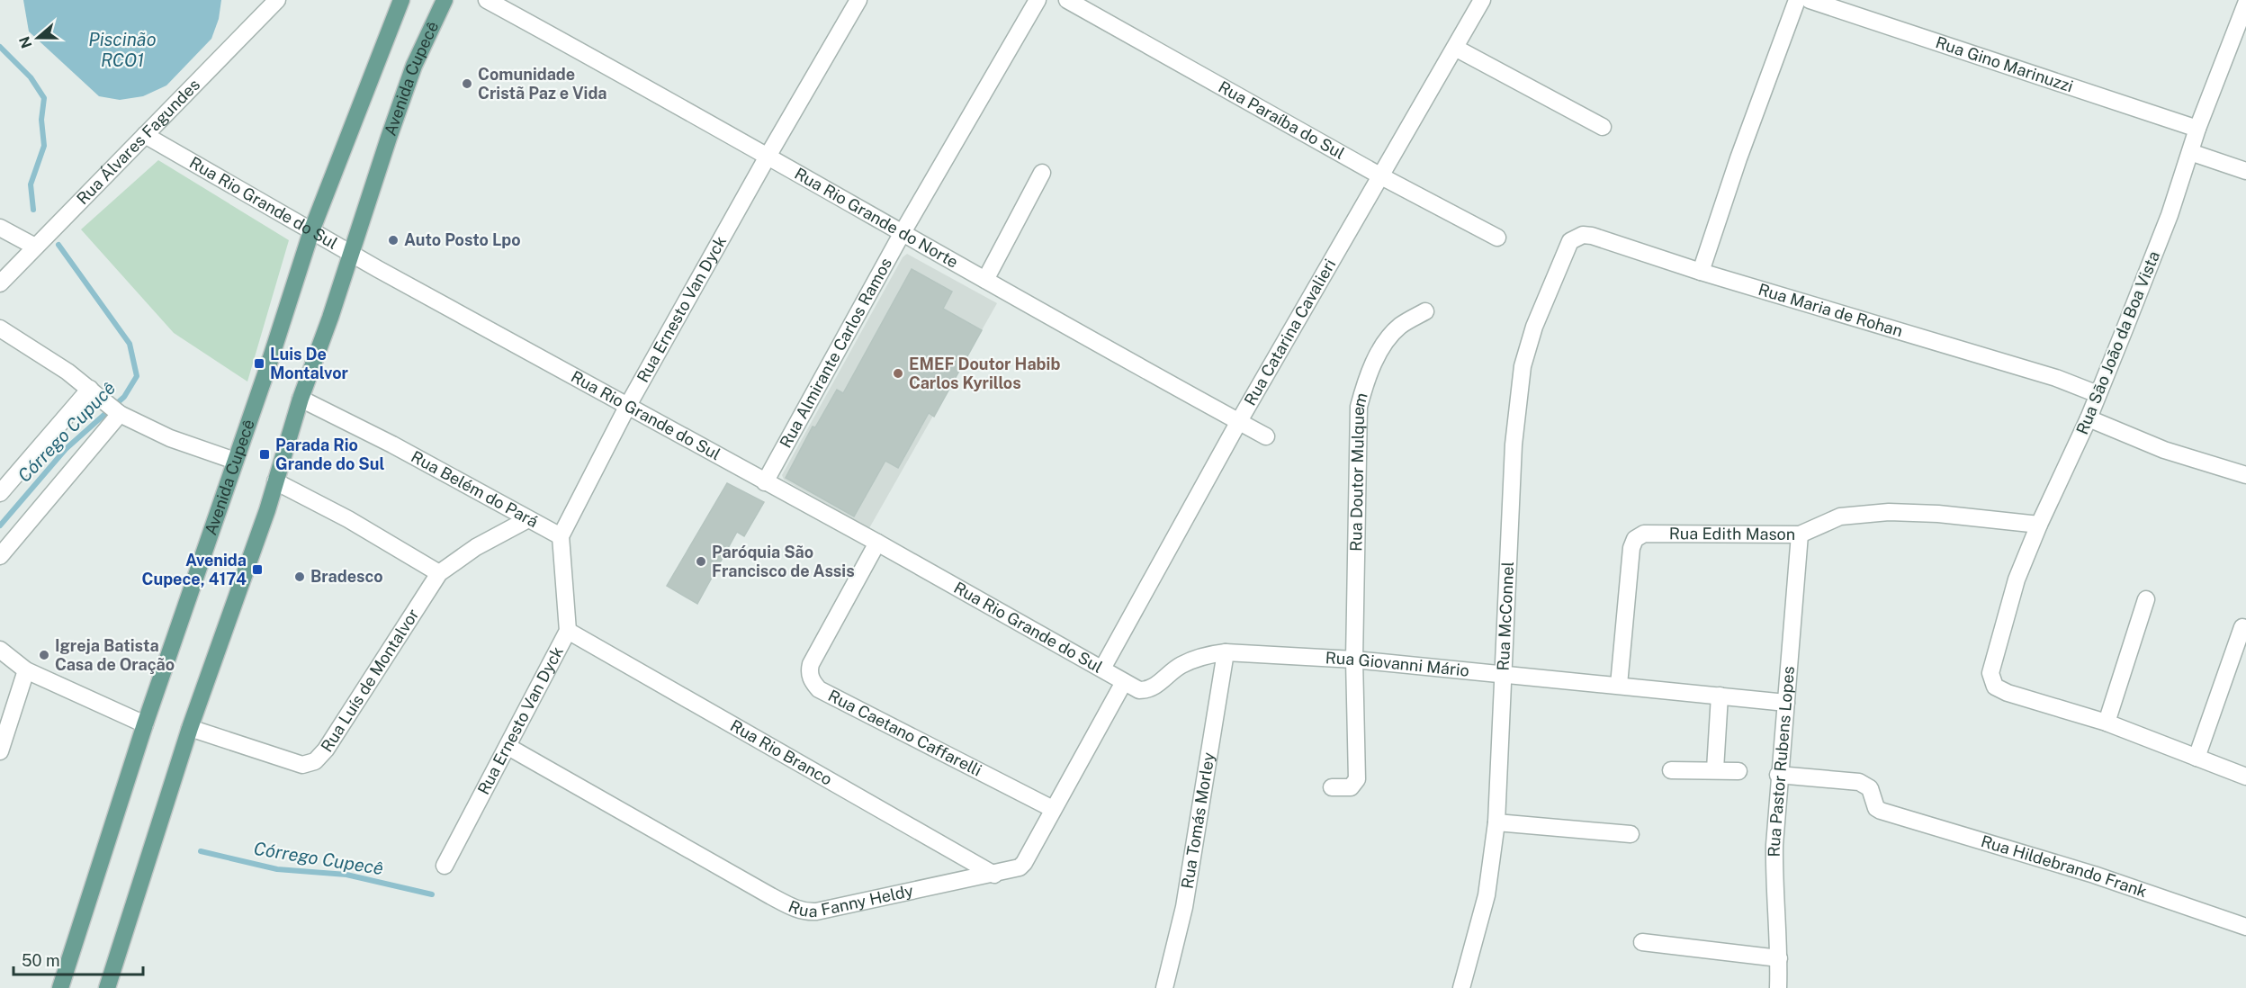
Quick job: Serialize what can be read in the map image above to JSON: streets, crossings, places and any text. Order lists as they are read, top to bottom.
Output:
{
  "streets": {
    "main road": ["Avenida Cupecê"],
    "street": [
      "Rua Gino Marinuzzi",
      "Rua Paraíba do Sul",
      "Rua Álvares Fagundes",
      "Rua Rio Grande do Sul",
      "Rua Rio Grande do Norte",
      "Rua Ernesto Van Dyck",
      "Rua Maria de Rohan",
      "Rua Catarina Cavalieri",
      "Rua São João da Boa Vista",
      "Rua Almirante Carlos Ramos",
      "Rua Doutor Mulquem",
      "Rua Belém do Pará",
      "Rua Edith Mason",
      "Rua McConnel",
      "Rua Giovanni Mário",
      "Rua Luís de Montalvor",
      "Rua Caetano Caffarelli",
      "Rua Rio Branco",
      "Rua Pastor Rubens Lopes",
      "Rua Tomás Morley",
      "Rua Hildebrando Frank",
      "Rua Fanny Heldy"
    ]
  },
  "crossings": [
    ["Rua Gino Marinuzzi", "Rua São João da Boa Vista"],
    ["Avenida Cupecê", "Rua Rio Grande do Sul"],
    ["Avenida Cupecê", "Rua Belém do Pará"],
    ["Avenida Cupecê", "Rua Luís de Montalvor"],
    ["Rua Paraíba do Sul", "Rua Catarina Cavalieri"],
    ["Rua Álvares Fagundes", "Rua Rio Grande do Sul"],
    ["Rua Rio Grande do Sul", "Rua Ernesto Van Dyck"],
    ["Rua Rio Grande do Sul", "Rua Catarina Cavalieri"],
    ["Rua Rio Grande do Sul", "Rua Almirante Carlos Ramos"],
    ["Rua Rio Grande do Sul", "Rua Giovanni Mário"],
    ["Rua Rio Grande do Sul", "Rua Caetano Caffarelli"],
    ["Rua Rio Grande do Sul", "Rua Fanny Heldy"],
    ["Rua Rio Grande do Norte", "Rua Ernesto Van Dyck"],
    ["Rua Rio Grande do Norte", "Rua Catarina Cavalieri"],
    ["Rua Rio Grande do Norte", "Rua Almirante Carlos Ramos"],
    ["Rua Ernesto Van Dyck", "Rua Belém do Pará"],
    ["Rua Ernesto Van Dyck", "Rua Rio Branco"],
    ["Rua Ernesto Van Dyck", "Rua Fanny Heldy"],
    ["Rua Maria de Rohan", "Rua São João da Boa Vista"],
    ["Rua Maria de Rohan", "Rua McConnel"],
    ["Rua São João da Boa Vista", "Rua Edith Mason"],
    ["Rua Doutor Mulquem", "Rua Giovanni Mário"],
    ["Rua Belém do Pará", "Rua Luís de Montalvor"],
    ["Rua Edith Mason", "Rua Giovanni Mário"],
    ["Rua Edith Mason", "Rua Pastor Rubens Lopes"],
    ["Rua McConnel", "Rua Giovanni Mário"],
    ["Rua Giovanni Mário", "Rua Pastor Rubens Lopes"],
    ["Rua Giovanni Mário", "Rua Tomás Morley"],
    ["Rua Caetano Caffarelli", "Rua Fanny Heldy"],
    ["Rua Rio Branco", "Rua Fanny Heldy"],
    ["Rua Pastor Rubens Lopes", "Rua Hildebrando Frank"]
  ],
  "water": ["Piscinão RCO1", "Córrego Cupucê", "Córrego Cupecê"],
  "places": {
    "other": [
      "Comunidade Cristã Paz e Vida",
      "Auto Posto Lpo",
      "EMEF Doutor Habib Carlos Kyrillos",
      "Paróquia São Francisco de Assis",
      "Bradesco",
      "Igreja Batista Casa de Oração"
    ],
    "transit": ["Luis De Montalvor", "Parada Rio Grande do Sul", "Avenida Cupece, 4174"]
  },
  "scale_bar": "50 m",
  "north": "left"
}
